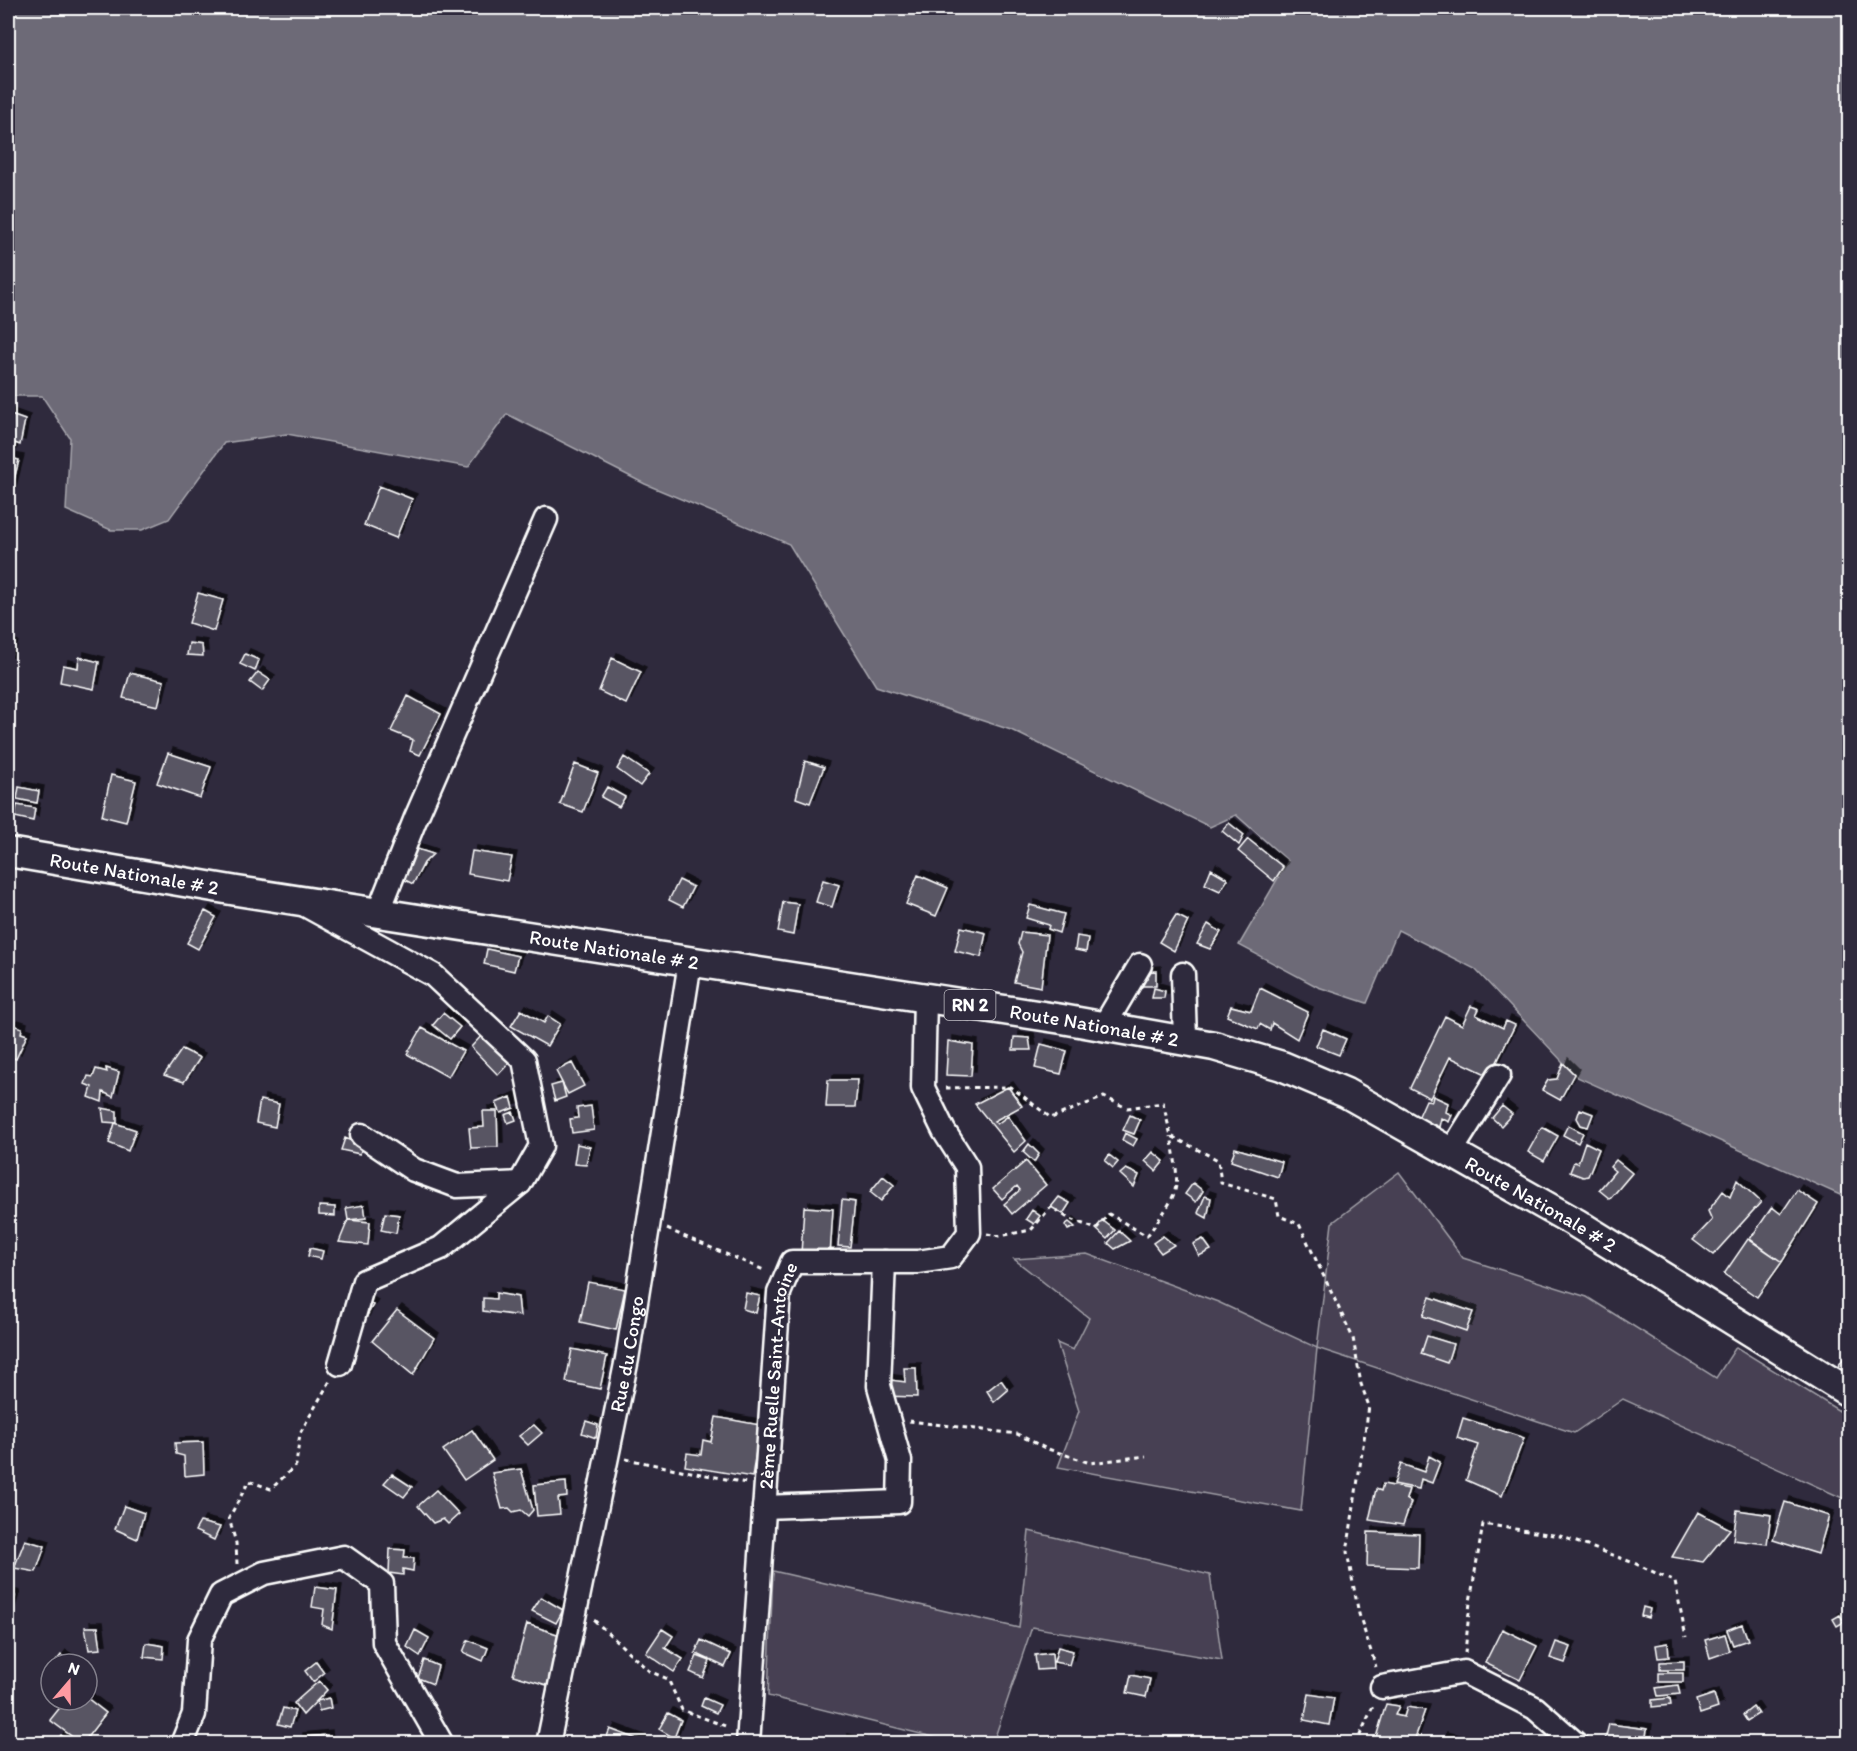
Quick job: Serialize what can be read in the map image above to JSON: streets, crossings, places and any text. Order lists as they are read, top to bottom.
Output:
{
  "streets": {
    "main road": ["Route Nationale # 2", "RN 2"],
    "street": ["Rue du Congo", "2ème Ruelle Saint-Antoine"]
  },
  "crossings": [
    ["Route Nationale # 2", "Rue du Congo"]
  ],
  "north": "top"
}
